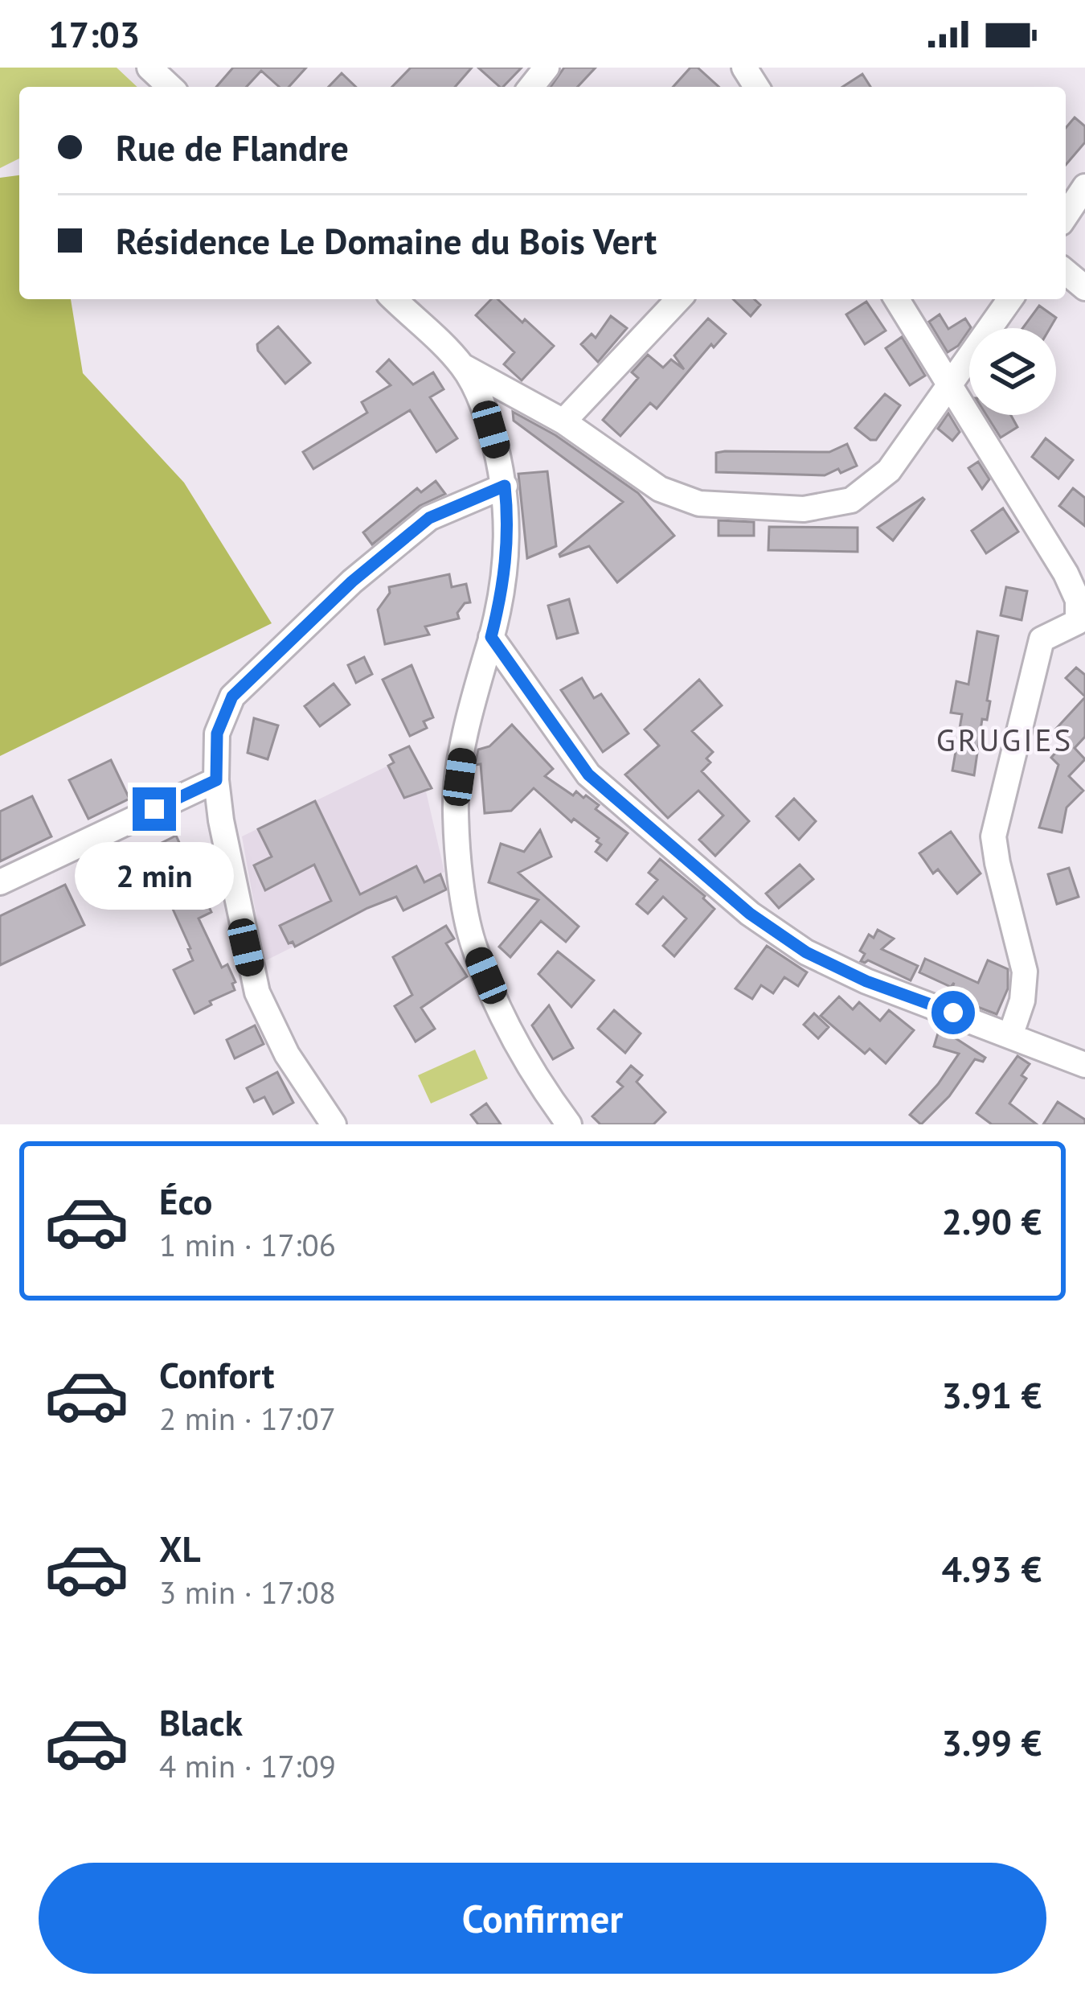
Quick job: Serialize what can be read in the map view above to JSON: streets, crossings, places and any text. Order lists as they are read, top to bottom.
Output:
{
  "districts": ["GRUGIES"],
  "page": {
    "status": "17:03",
    "banner": ["Rue de Flandre", "Résidence Le Domaine du Bois Vert"],
    "bubble": "2 min",
    "list": [
      {
        "name": "Éco",
        "note": "1 min · 17:06",
        "value": "2.90 €"
      },
      {
        "name": "Confort",
        "note": "2 min · 17:07",
        "value": "3.91 €"
      },
      {
        "name": "XL",
        "note": "3 min · 17:08",
        "value": "4.93 €"
      },
      {
        "name": "Black",
        "note": "4 min · 17:09",
        "value": "3.99 €"
      }
    ],
    "buttons": "Confirmer"
  }
}
